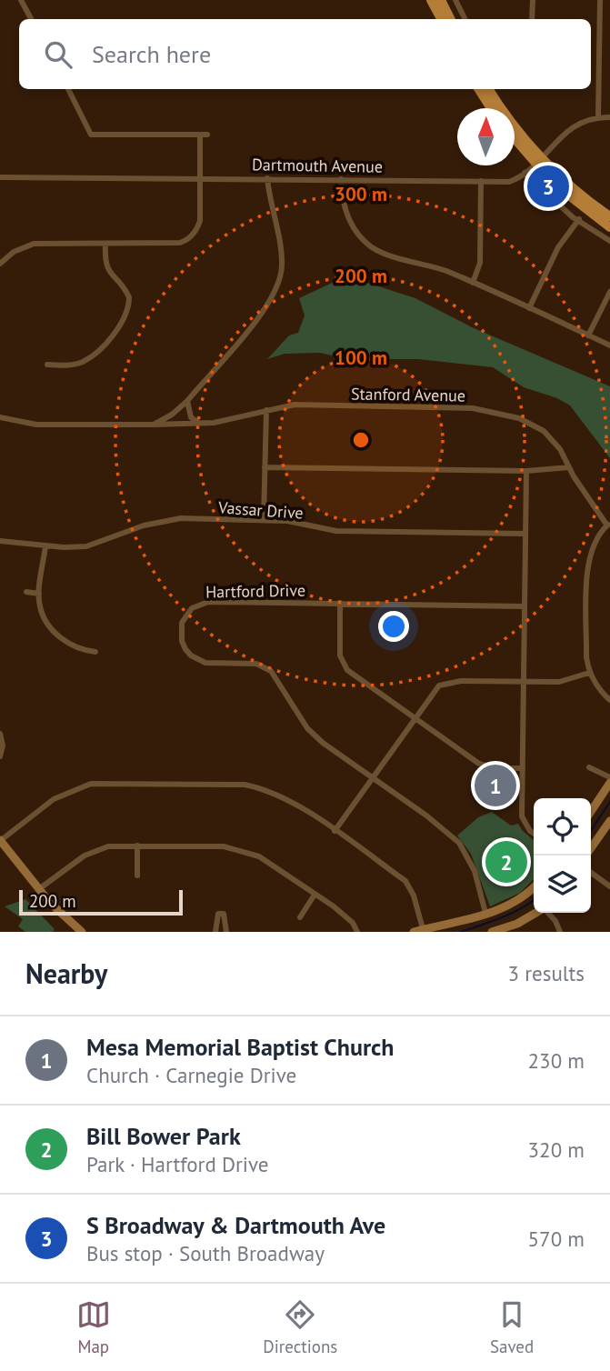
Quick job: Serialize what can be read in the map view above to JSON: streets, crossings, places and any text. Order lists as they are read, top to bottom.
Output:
{
  "streets": {
    "street": [
      "Dartmouth Avenue",
      "Stanford Avenue",
      "Vassar Drive",
      "Hartford Drive"
    ]
  },
  "scale_bar": "200 m",
  "north": "top",
  "page": {
    "search": "Search here",
    "pins": ["3", "1", "2"],
    "scale": "200 m",
    "heading": ["Nearby", "3 results"],
    "list": [
      {
        "mark": "1",
        "name": "Mesa Memorial Baptist Church",
        "note": "Church · Carnegie Drive",
        "value": "230 m"
      },
      {
        "mark": "2",
        "name": "Bill Bower Park",
        "note": "Park · Hartford Drive",
        "value": "320 m"
      },
      {
        "mark": "3",
        "name": "S Broadway & Dartmouth Ave",
        "note": "Bus stop · South Broadway",
        "value": "570 m"
      }
    ],
    "nav": ["Map", "Directions", "Saved"]
  },
  "rings": ["300 m", "200 m", "100 m"]
}
